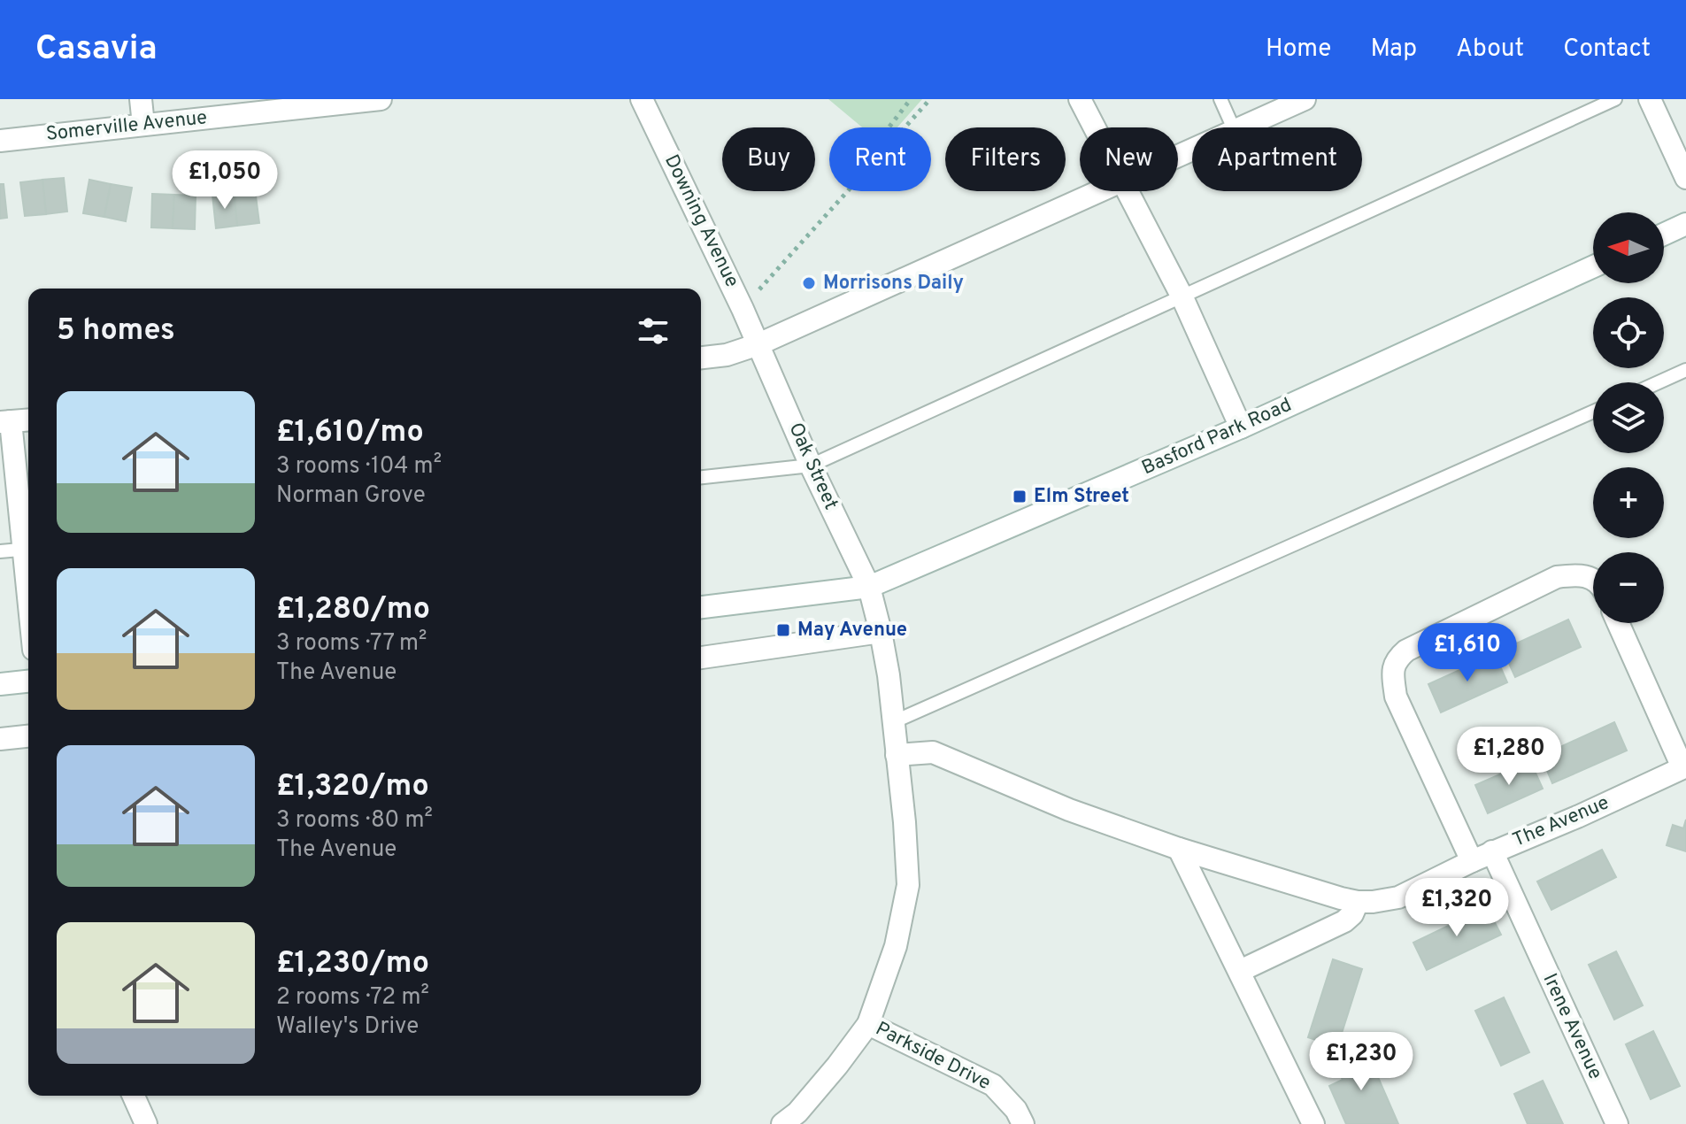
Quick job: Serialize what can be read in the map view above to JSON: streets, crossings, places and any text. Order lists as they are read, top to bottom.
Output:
{
  "streets": {
    "street": [
      "Somerville Avenue",
      "Downing Avenue",
      "Basford Park Road",
      "Oak Street",
      "The Avenue",
      "Irene Avenue",
      "Parkside Drive"
    ]
  },
  "crossings": [
    ["Downing Avenue", "Oak Street"],
    ["Basford Park Road", "Oak Street"],
    ["The Avenue", "Irene Avenue"]
  ],
  "places": {
    "other": ["Morrisons Daily"],
    "transit": ["Elm Street", "May Avenue"]
  },
  "north": "left",
  "page": {
    "header": "Casavia",
    "nav": [
      "Home",
      "Map",
      "About",
      "Contact"
    ],
    "chip": [
      "Buy",
      "Rent",
      "Filters",
      "New",
      "Apartment"
    ],
    "price": [
      "£1,050",
      "£1,610",
      "£1,280",
      "£1,320",
      "£1,230"
    ],
    "map_buttons": ["+", "−"],
    "heading": "5 homes",
    "list": [
      {
        "name": "£1,610/mo",
        "note": "3 rooms · 104 m² · Norman Grove"
      },
      {
        "name": "£1,280/mo",
        "note": "3 rooms · 77 m² · The Avenue"
      },
      {
        "name": "£1,320/mo",
        "note": "3 rooms · 80 m² · The Avenue"
      },
      {
        "name": "£1,230/mo",
        "note": "2 rooms · 72 m² · Walley's Drive"
      }
    ]
  }
}
